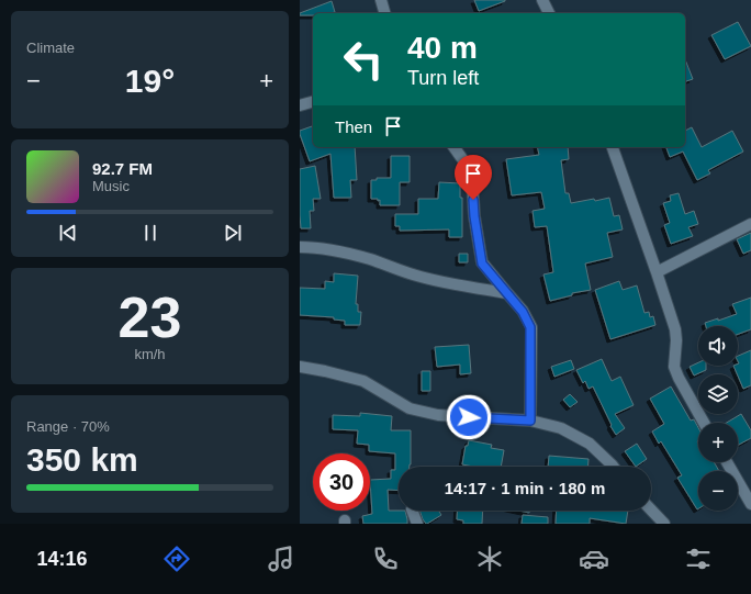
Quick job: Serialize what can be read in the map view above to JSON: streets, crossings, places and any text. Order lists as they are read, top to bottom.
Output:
{
  "page": {
    "tile": [
      "Climate",
      ["23", "km/h"],
      ["Range · 70%", "350 km"]
    ],
    "turn": ["40 m", "Turn left"],
    "heat": ["−", "19°", "+"],
    "then": "Then",
    "song": ["92.7 FM", "Music"],
    "map_buttons": ["+", "−"],
    "limit": "30",
    "trip": "14:17 · 1 min · 180 m",
    "tabs": "14:16"
  }
}
